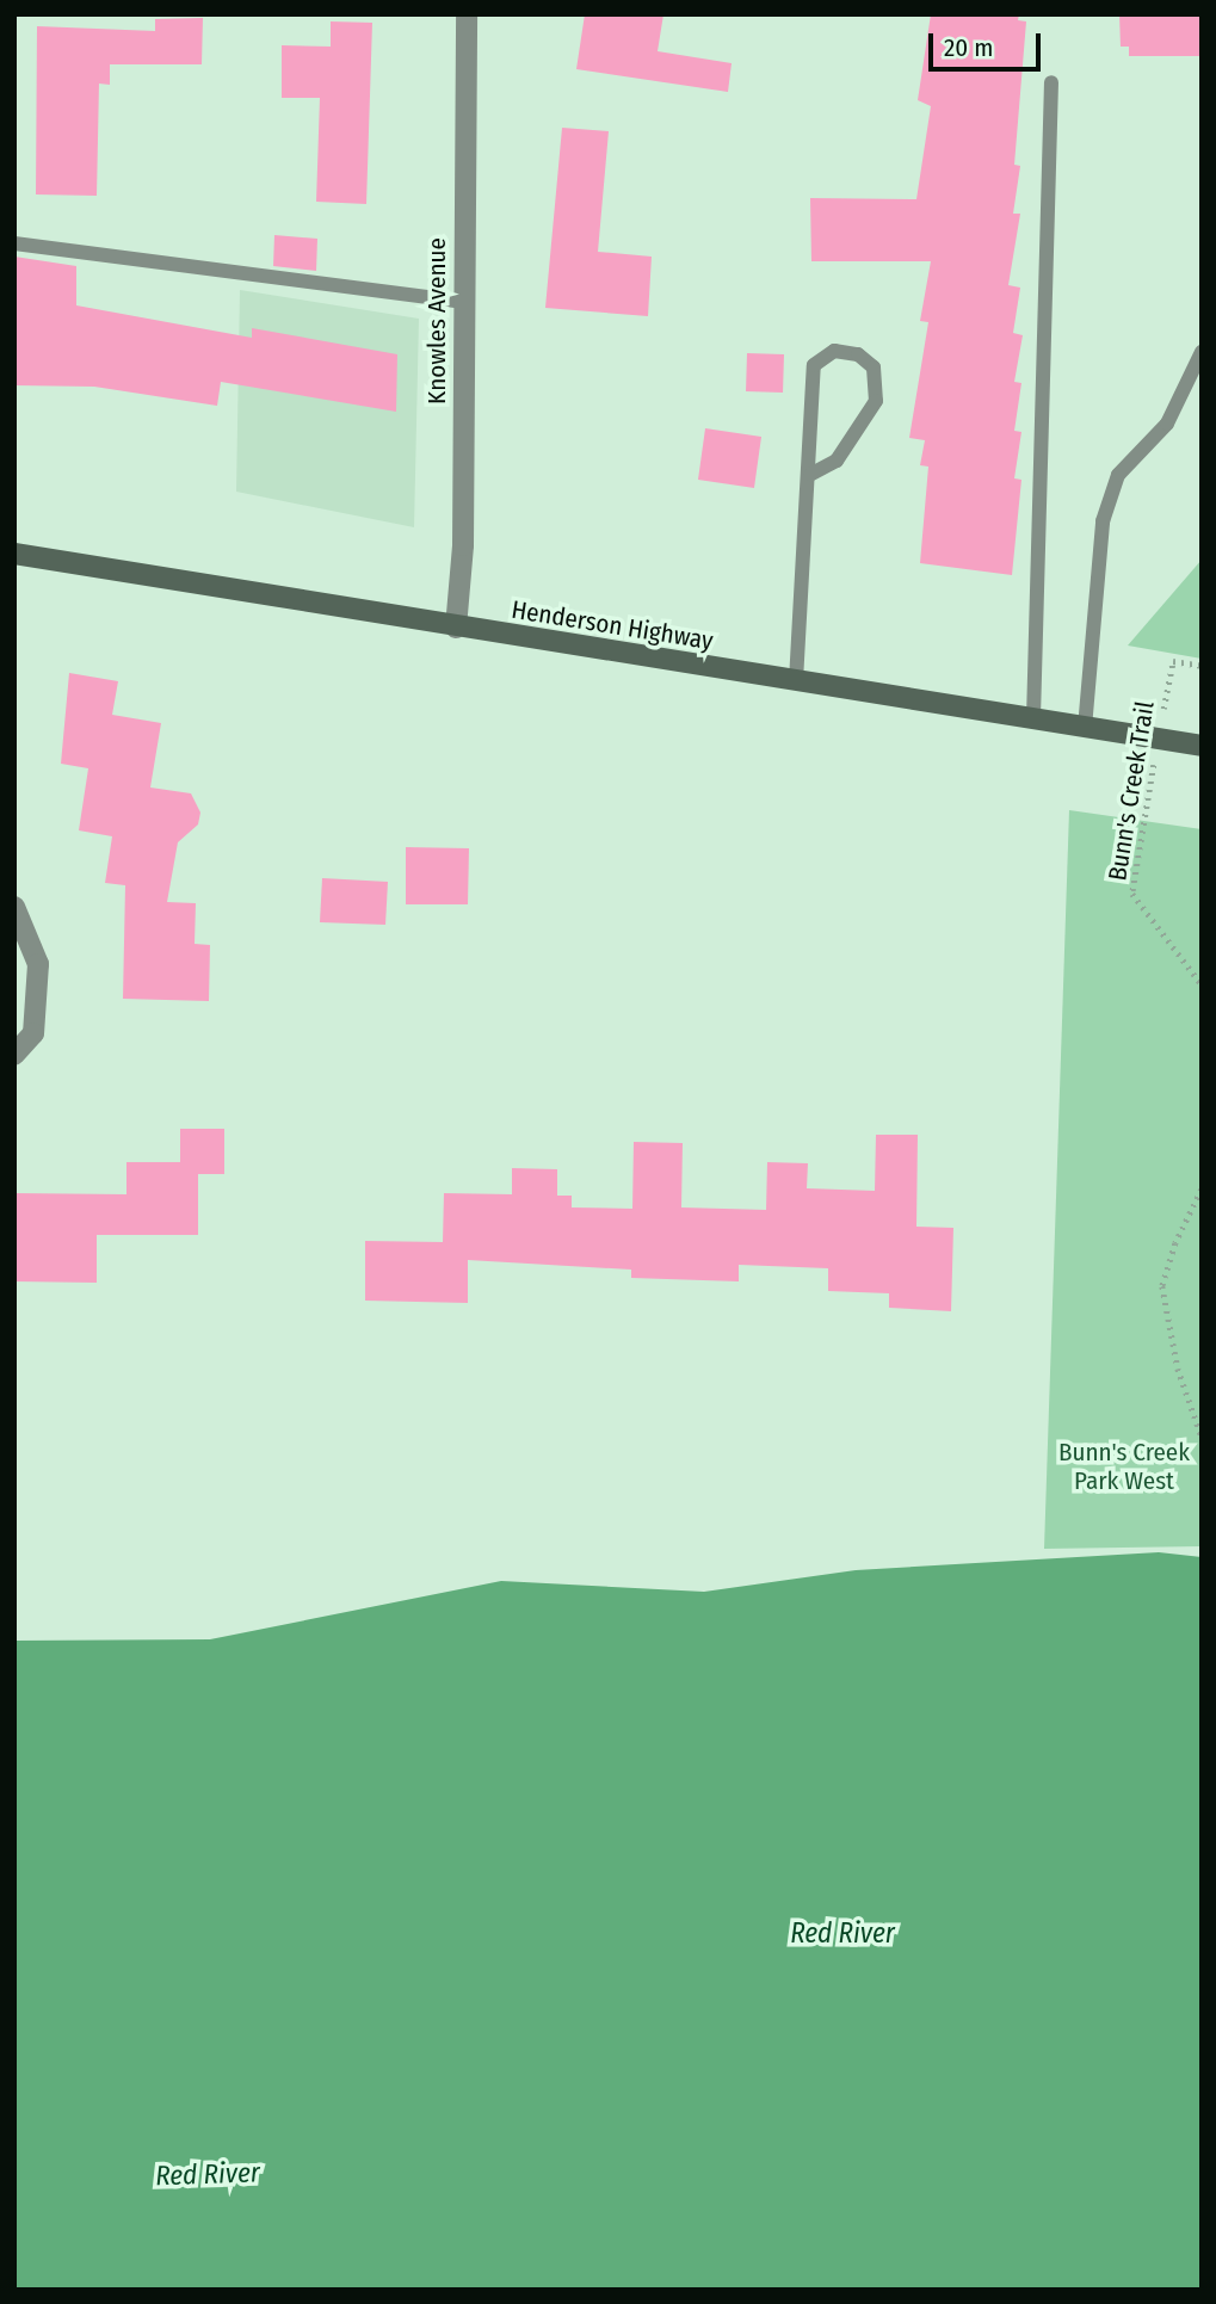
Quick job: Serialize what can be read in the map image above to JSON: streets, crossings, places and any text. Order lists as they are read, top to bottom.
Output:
{
  "streets": {
    "main road": ["Henderson Highway"],
    "street": ["Knowles Avenue"],
    "path": ["Bunn's Creek Trail"]
  },
  "crossings": [
    ["Knowles Avenue", "Henderson Highway"],
    ["Henderson Highway", "Bunn's Creek Trail"]
  ],
  "water": ["Red River"],
  "parks": ["Bunn's Creek Park West"],
  "scale_bar": "20 m"
}
